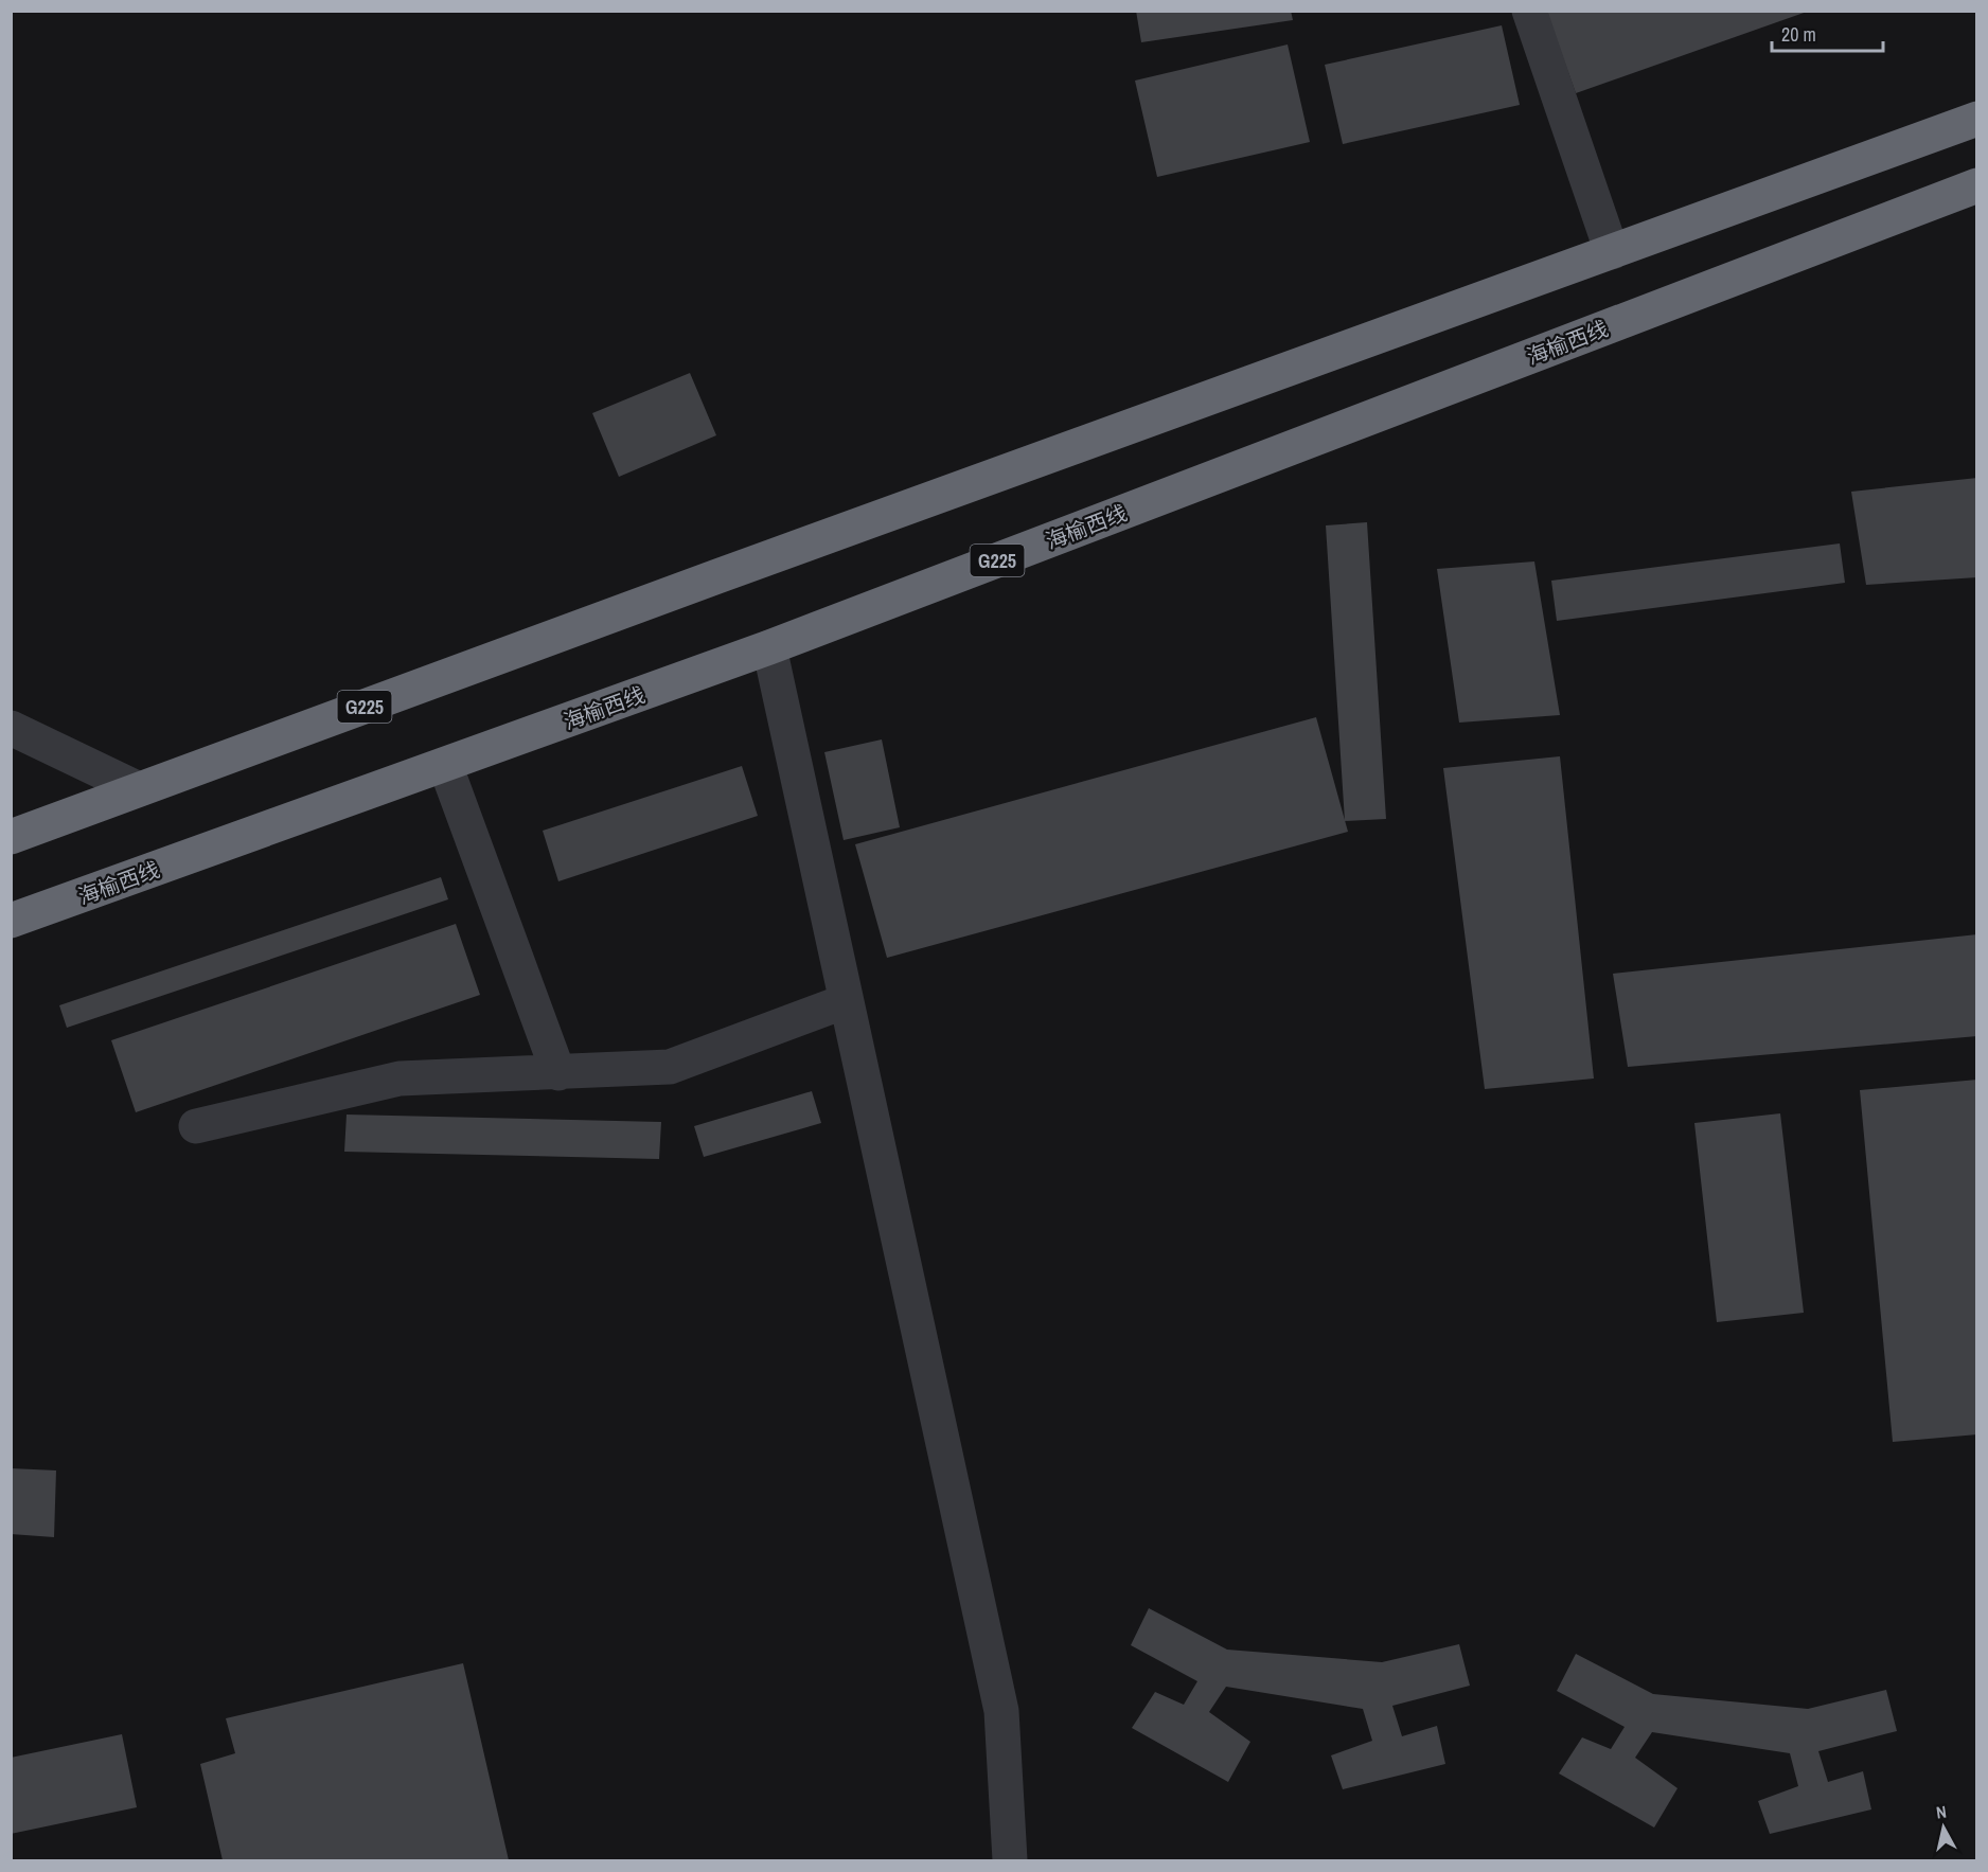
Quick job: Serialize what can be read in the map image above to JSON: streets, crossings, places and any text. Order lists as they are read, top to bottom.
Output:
{
  "streets": {
    "highway": ["海榆西线", "G225"]
  },
  "scale_bar": "20 m",
  "north": "top"
}
